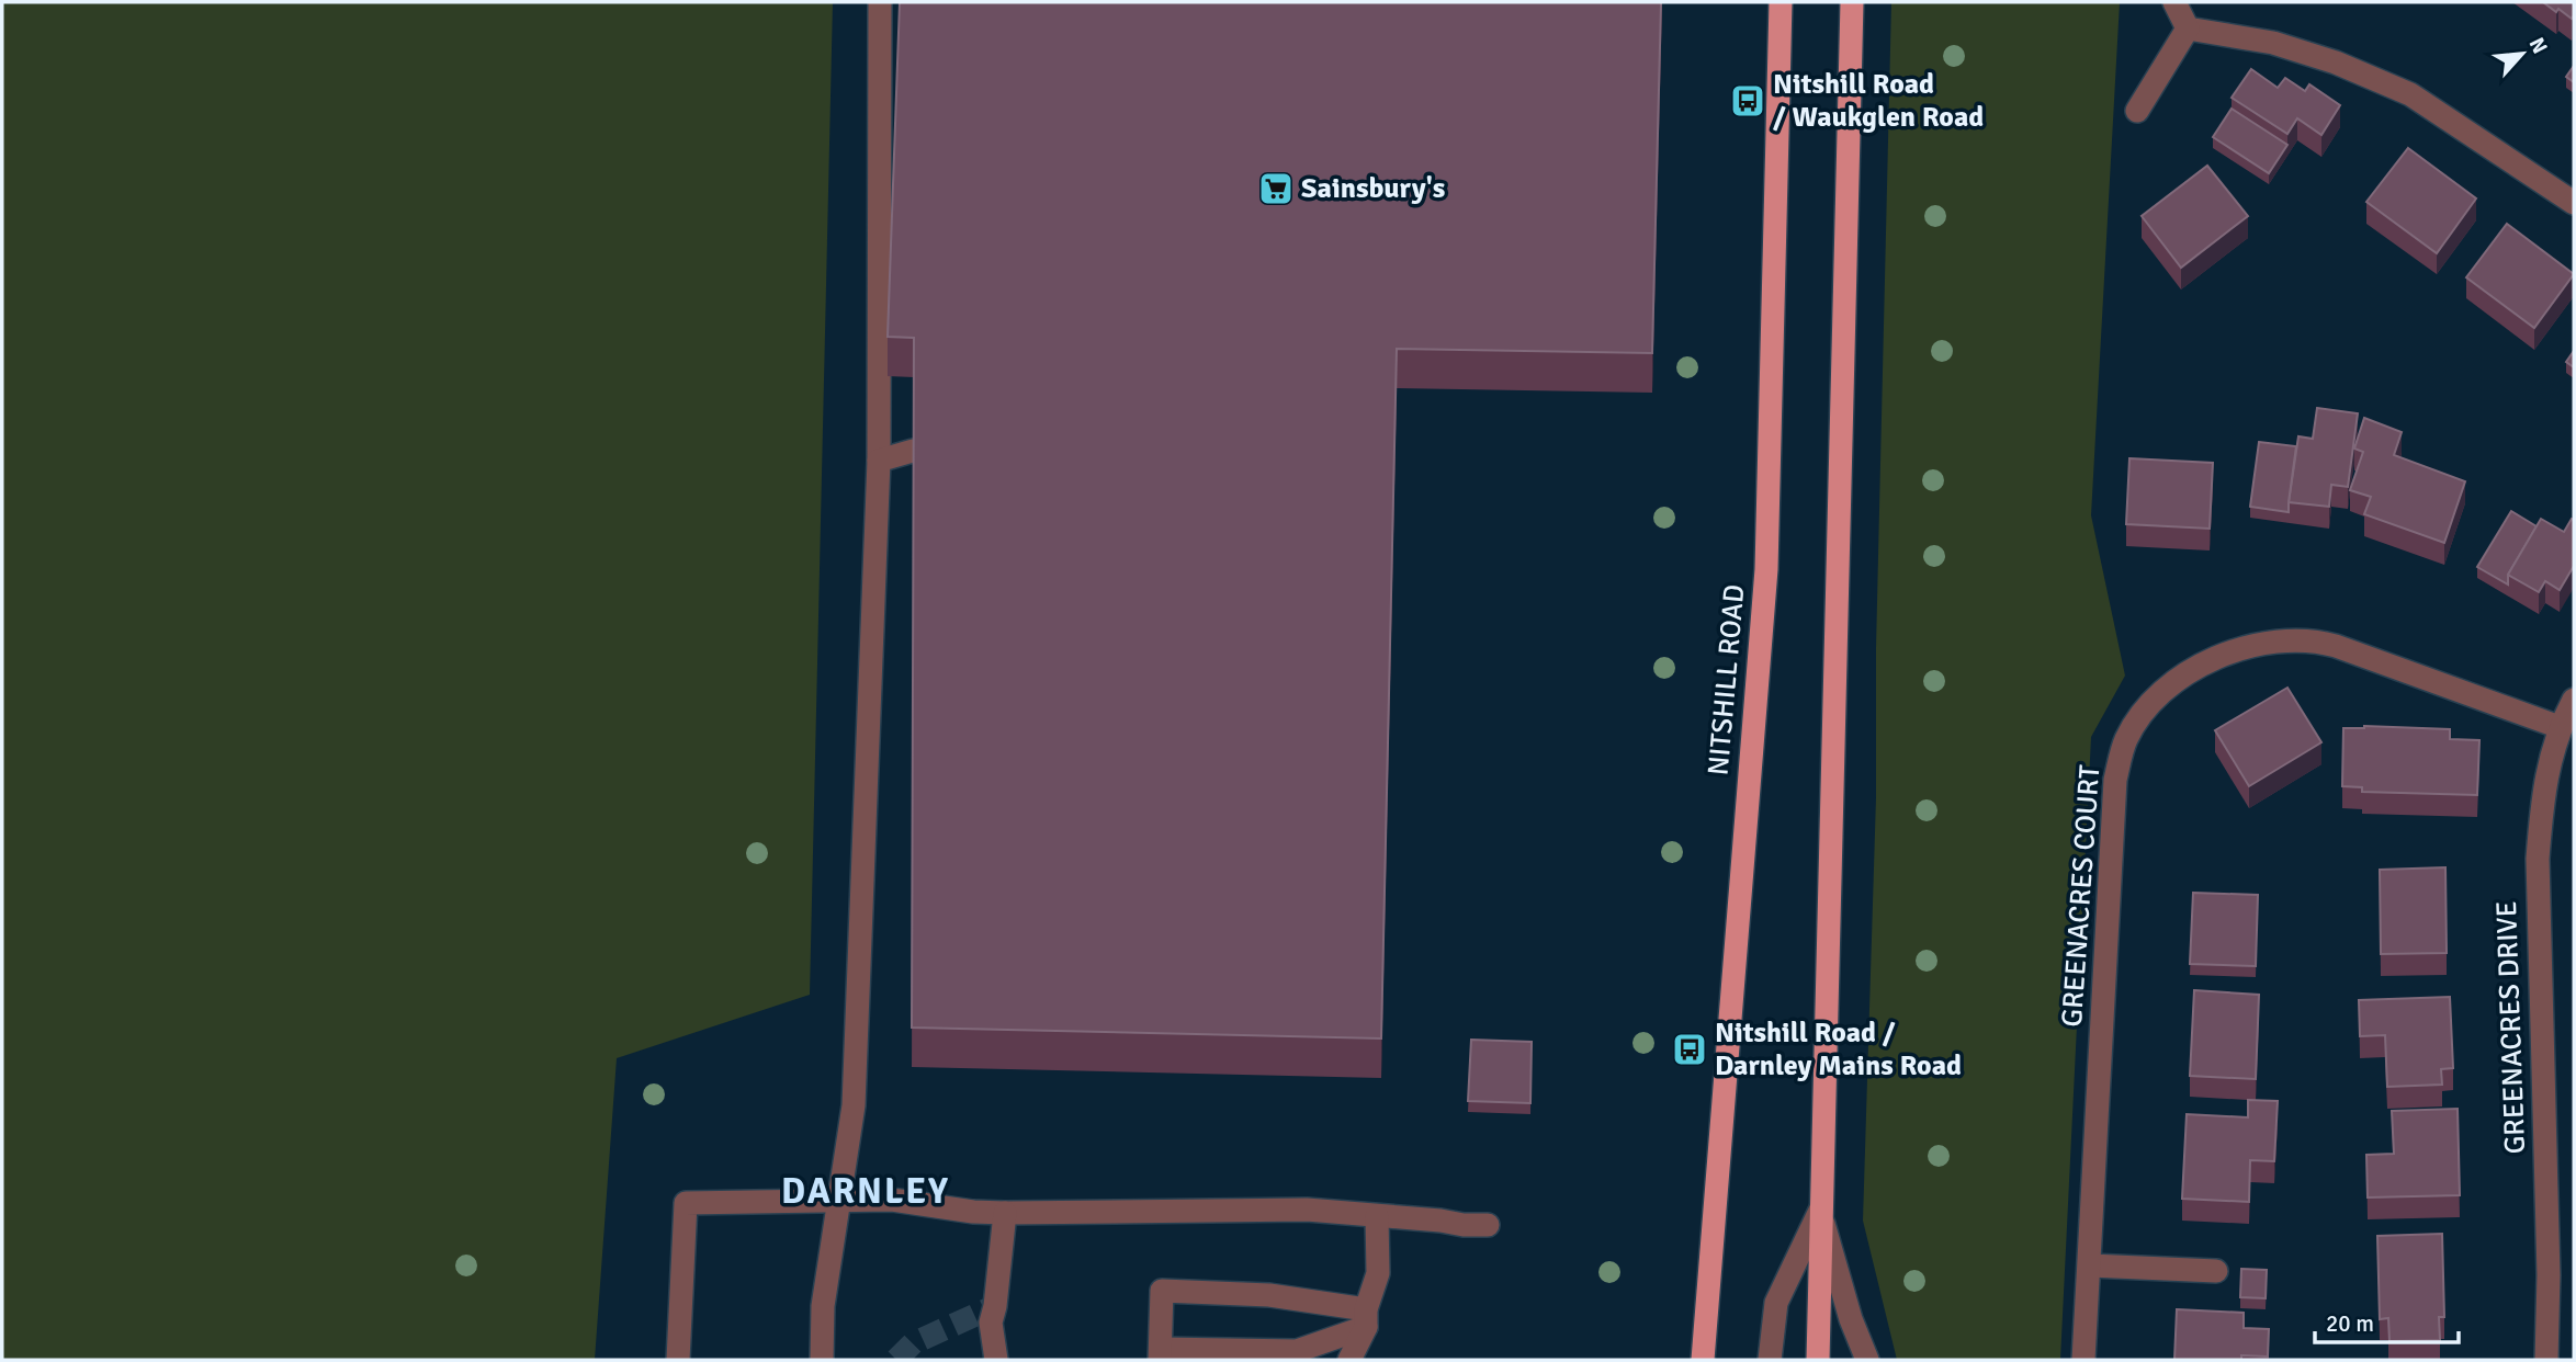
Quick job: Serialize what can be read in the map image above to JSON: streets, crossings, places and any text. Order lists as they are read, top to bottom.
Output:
{
  "streets": {
    "main road": ["NITSHILL ROAD"],
    "street": ["GREENACRES COURT", "GREENACRES DRIVE"]
  },
  "crossings": [
    ["GREENACRES COURT", "GREENACRES DRIVE"]
  ],
  "districts": ["DARNLEY"],
  "places": {
    "bus stop": ["Nitshill Road / Waukglen Road", "Nitshill Road / Darnley Mains Road"],
    "supermarket": ["Sainsbury's"]
  },
  "scale_bar": "20 m",
  "north": "top right"
}
